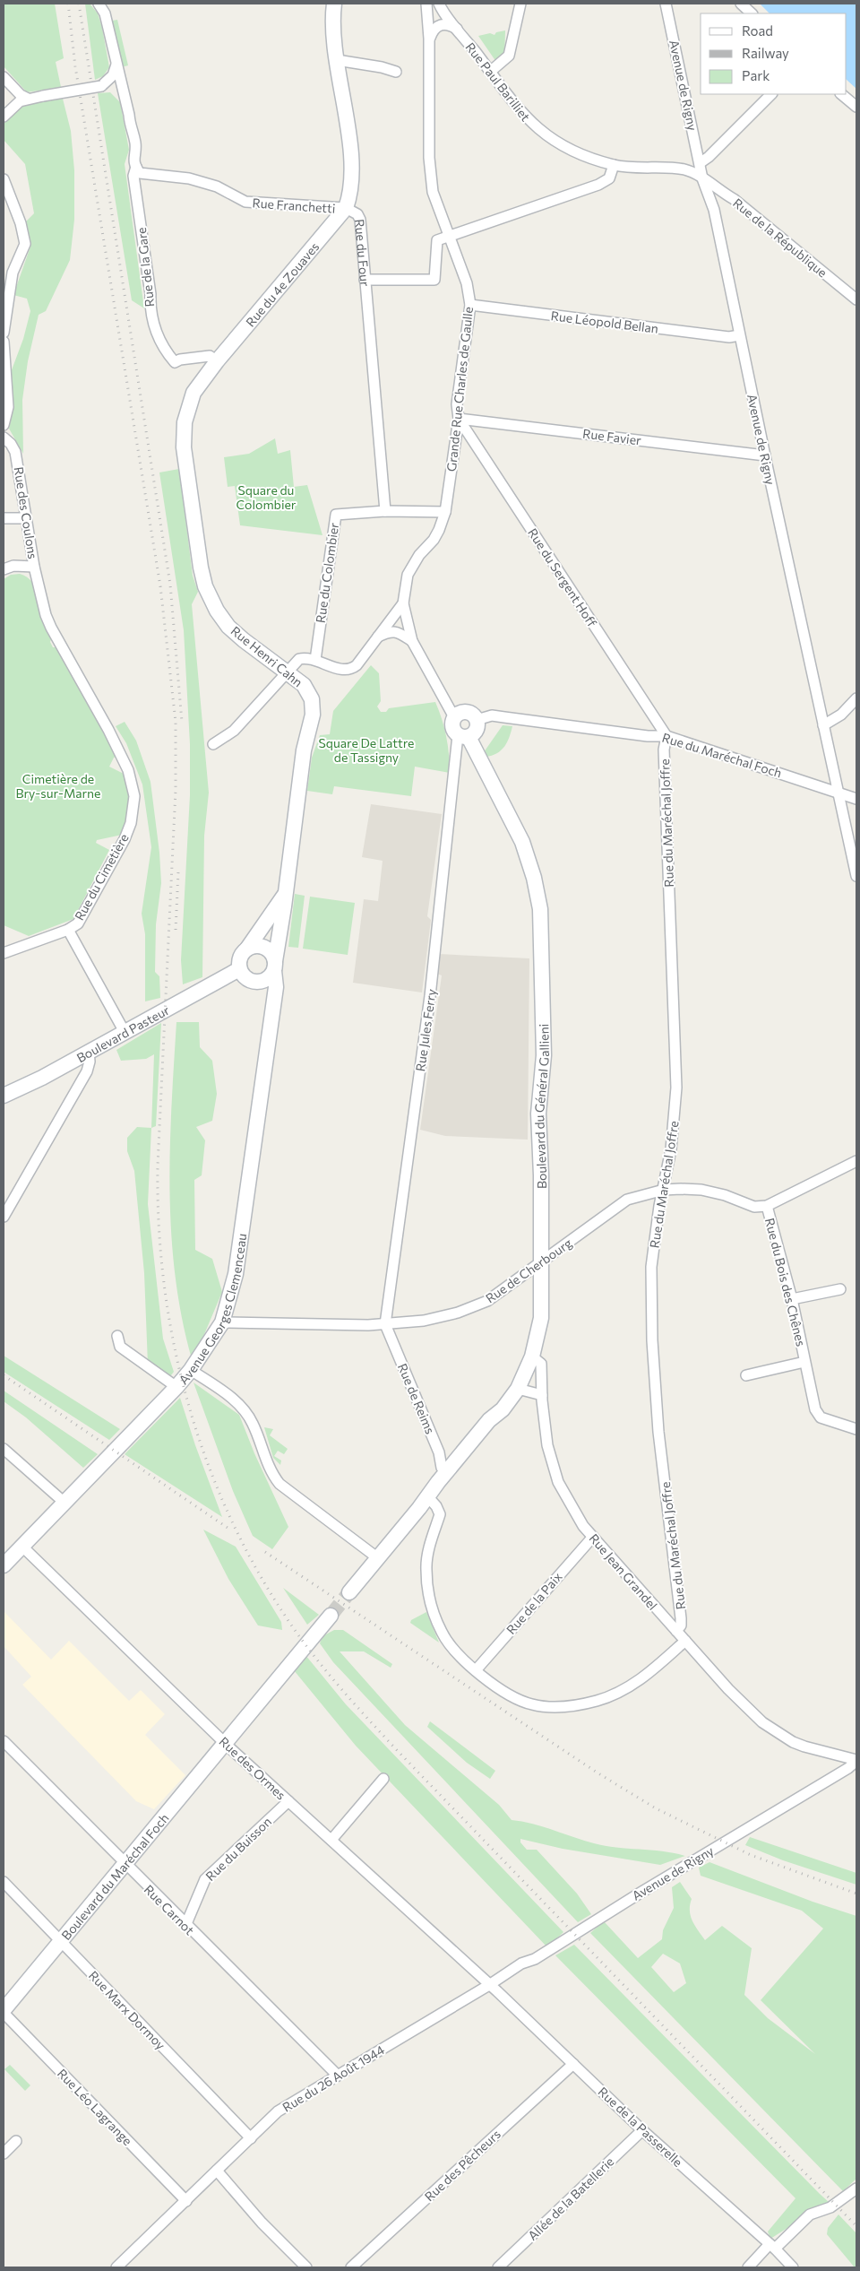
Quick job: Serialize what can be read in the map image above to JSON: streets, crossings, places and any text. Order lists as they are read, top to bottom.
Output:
{
  "streets": {
    "main road": [
      "Rue du Four",
      "Rue du 4e Zouaves",
      "Rue Henri Cahn",
      "Boulevard Pasteur",
      "Boulevard du Général Gallieni",
      "Avenue Georges Clemenceau",
      "Boulevard du Maréchal Foch"
    ],
    "street": [
      "Rue Paul Barilliet",
      "Avenue de Rigny",
      "Rue Franchetti",
      "Rue de la République",
      "Rue de la Gare",
      "Rue Léopold Bellan",
      "Grande Rue Charles de Gaulle",
      "Rue Favier",
      "Rue des Coulons",
      "Rue du Colombier",
      "Rue du Sergent Hoff",
      "Rue du Maréchal Foch",
      "Rue du Maréchal Joffre",
      "Rue du Cimetière",
      "Rue Jules Ferry",
      "Rue de Cherbourg",
      "Rue du Bois des Chênes",
      "Rue de Reims",
      "Rue Jean Grandel",
      "Rue de la Paix",
      "Rue des Ormes",
      "Rue du Buisson",
      "Rue Carnot",
      "Rue Marx Dormoy",
      "Rue du 26 Août 1944",
      "Rue Léo Lagrange",
      "Rue de la Passerelle",
      "Rue des Pêcheurs",
      "Allée de la Batellerie"
    ]
  },
  "crossings": [
    ["Rue Paul Barilliet", "Avenue de Rigny"],
    ["Rue Paul Barilliet", "Rue de la République"],
    ["Rue Paul Barilliet", "Grande Rue Charles de Gaulle"],
    ["Avenue de Rigny", "Rue de la République"],
    ["Avenue de Rigny", "Rue Léopold Bellan"],
    ["Avenue de Rigny", "Rue Favier"],
    ["Avenue de Rigny", "Rue du Maréchal Foch"],
    ["Avenue de Rigny", "Rue Jean Grandel"],
    ["Avenue de Rigny", "Rue des Ormes"],
    ["Avenue de Rigny", "Rue du 26 Août 1944"],
    ["Avenue de Rigny", "Rue de la Passerelle"],
    ["Rue Franchetti", "Rue du Four"],
    ["Rue Franchetti", "Rue de la Gare"],
    ["Rue Franchetti", "Rue du 4e Zouaves"],
    ["Rue du Four", "Rue du 4e Zouaves"],
    ["Rue du Four", "Rue du Colombier"],
    ["Rue de la Gare", "Rue du 4e Zouaves"],
    ["Rue du 4e Zouaves", "Rue Henri Cahn"],
    ["Rue Léopold Bellan", "Grande Rue Charles de Gaulle"],
    ["Grande Rue Charles de Gaulle", "Rue Favier"],
    ["Grande Rue Charles de Gaulle", "Rue du Colombier"],
    ["Grande Rue Charles de Gaulle", "Rue du Sergent Hoff"],
    ["Rue Favier", "Rue du Sergent Hoff"],
    ["Rue des Coulons", "Rue du Cimetière"],
    ["Rue du Sergent Hoff", "Rue du Maréchal Foch"],
    ["Rue du Sergent Hoff", "Rue du Maréchal Joffre"],
    ["Rue Henri Cahn", "Avenue Georges Clemenceau"],
    ["Rue du Maréchal Foch", "Rue du Maréchal Joffre"],
    ["Rue du Maréchal Foch", "Rue Jules Ferry"],
    ["Rue du Maréchal Foch", "Boulevard du Général Gallieni"],
    ["Rue du Maréchal Joffre", "Rue de Cherbourg"],
    ["Rue du Maréchal Joffre", "Rue Jean Grandel"],
    ["Rue du Cimetière", "Boulevard Pasteur"],
    ["Rue Jules Ferry", "Boulevard du Général Gallieni"],
    ["Rue Jules Ferry", "Rue de Cherbourg"],
    ["Rue Jules Ferry", "Rue de Reims"],
    ["Boulevard Pasteur", "Avenue Georges Clemenceau"],
    ["Boulevard du Général Gallieni", "Rue de Cherbourg"],
    ["Boulevard du Général Gallieni", "Rue de Reims"],
    ["Boulevard du Général Gallieni", "Rue Jean Grandel"],
    ["Rue de Cherbourg", "Rue du Bois des Chênes"],
    ["Rue de Cherbourg", "Avenue Georges Clemenceau"],
    ["Rue de Cherbourg", "Rue de Reims"],
    ["Avenue Georges Clemenceau", "Rue des Ormes"],
    ["Rue Jean Grandel", "Rue de la Paix"],
    ["Rue des Ormes", "Rue du Buisson"],
    ["Rue des Ormes", "Boulevard du Maréchal Foch"],
    ["Rue des Ormes", "Rue du 26 Août 1944"],
    ["Rue des Ormes", "Rue de la Passerelle"],
    ["Rue du Buisson", "Rue Carnot"],
    ["Boulevard du Maréchal Foch", "Rue Carnot"],
    ["Boulevard du Maréchal Foch", "Rue Marx Dormoy"],
    ["Boulevard du Maréchal Foch", "Rue Léo Lagrange"],
    ["Rue Carnot", "Rue du 26 Août 1944"],
    ["Rue Marx Dormoy", "Rue du 26 Août 1944"],
    ["Rue du 26 Août 1944", "Rue Léo Lagrange"],
    ["Rue du 26 Août 1944", "Rue de la Passerelle"],
    ["Rue de la Passerelle", "Rue des Pêcheurs"],
    ["Rue de la Passerelle", "Allée de la Batellerie"]
  ],
  "parks": ["Square du Colombier", "Square De Lattre de Tassigny", "Cimetière de Bry-sur-Marne"],
  "legend": ["Road", "Railway", "Park"]
}
